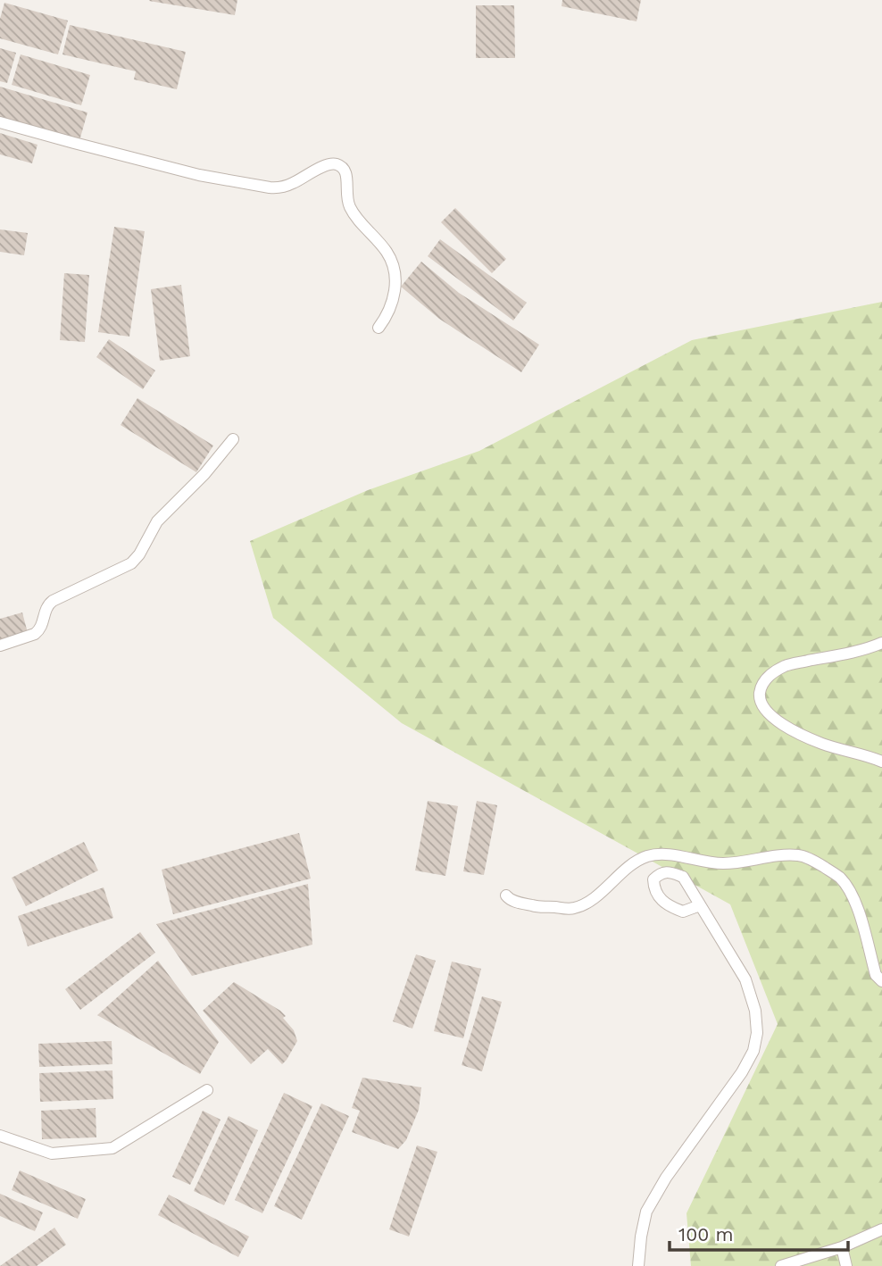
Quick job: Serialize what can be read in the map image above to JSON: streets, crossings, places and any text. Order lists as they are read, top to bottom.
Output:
{
  "scale_bar": "100 m"
}
